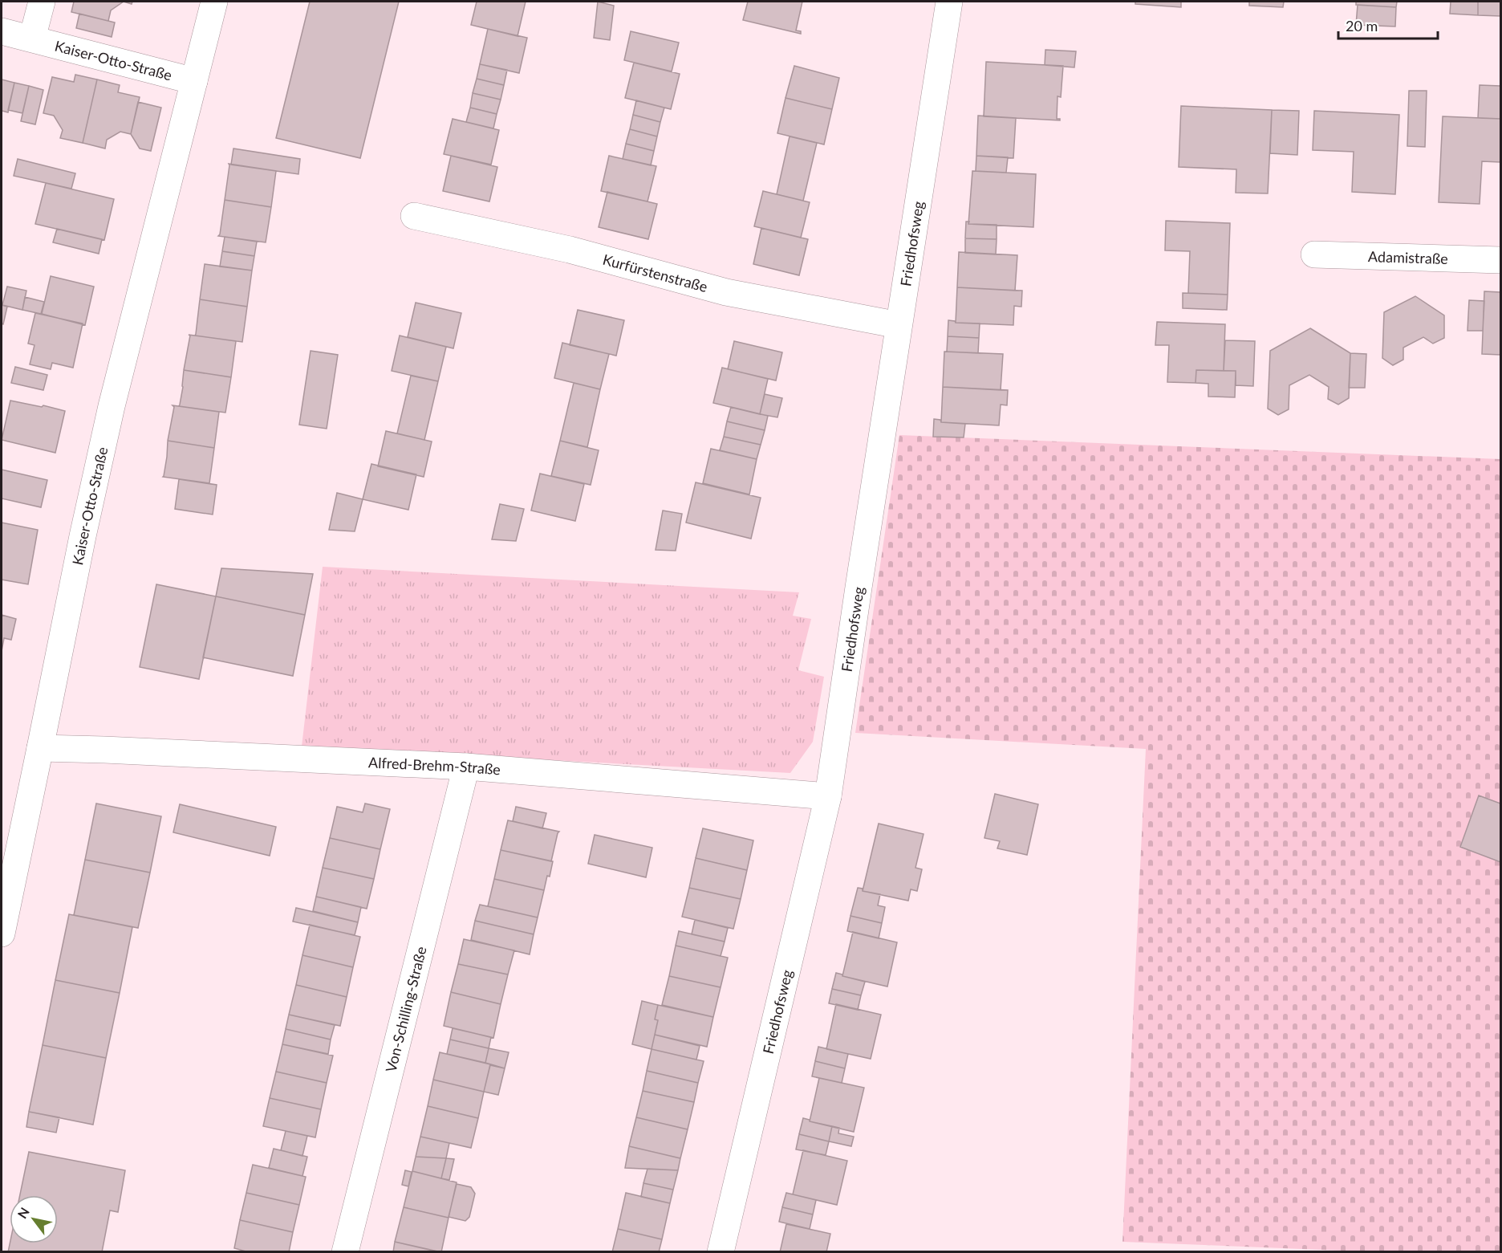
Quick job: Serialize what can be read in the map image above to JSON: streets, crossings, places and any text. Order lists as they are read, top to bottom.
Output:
{
  "streets": {
    "street": [
      "Kaiser-Otto-Straße",
      "Friedhofsweg",
      "Adamistraße",
      "Kurfürstenstraße",
      "Alfred-Brehm-Straße",
      "Von-Schilling-Straße"
    ]
  },
  "crossings": [
    ["Kaiser-Otto-Straße", "Alfred-Brehm-Straße"],
    ["Friedhofsweg", "Kurfürstenstraße"],
    ["Friedhofsweg", "Alfred-Brehm-Straße"],
    ["Alfred-Brehm-Straße", "Von-Schilling-Straße"]
  ],
  "scale_bar": "20 m",
  "north": "top left"
}
